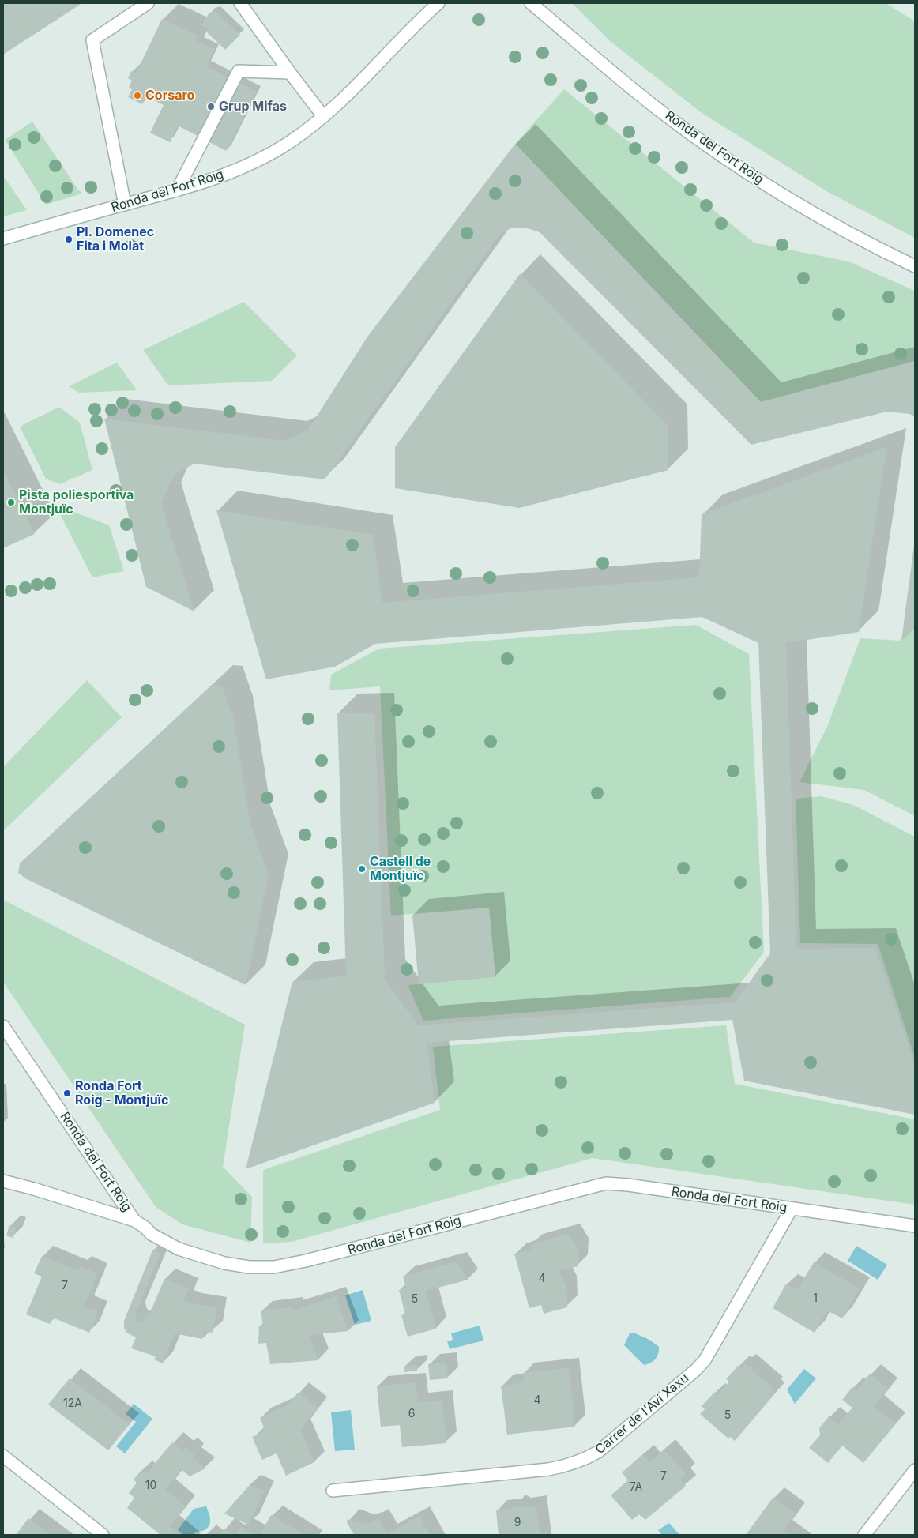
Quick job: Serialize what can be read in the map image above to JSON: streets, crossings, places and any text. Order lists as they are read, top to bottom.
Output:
{
  "streets": {
    "street": ["Ronda del Fort Roig", "Carrer de l'Avi Xaxu"]
  },
  "crossings": [
    ["Ronda del Fort Roig", "Carrer de l'Avi Xaxu"]
  ],
  "places": [
    "Corsaro",
    "Grup Mifas",
    "Pl. Domenec Fita i Molat",
    "Pista poliesportiva Montjuïc",
    "Castell de Montjuïc",
    "Ronda Fort Roig - Montjuïc"
  ],
  "house_numbers": [
    "4",
    "7",
    "1",
    "5",
    "4",
    "12A",
    "6",
    "5",
    "7",
    "10",
    "7A",
    "9"
  ]
}
